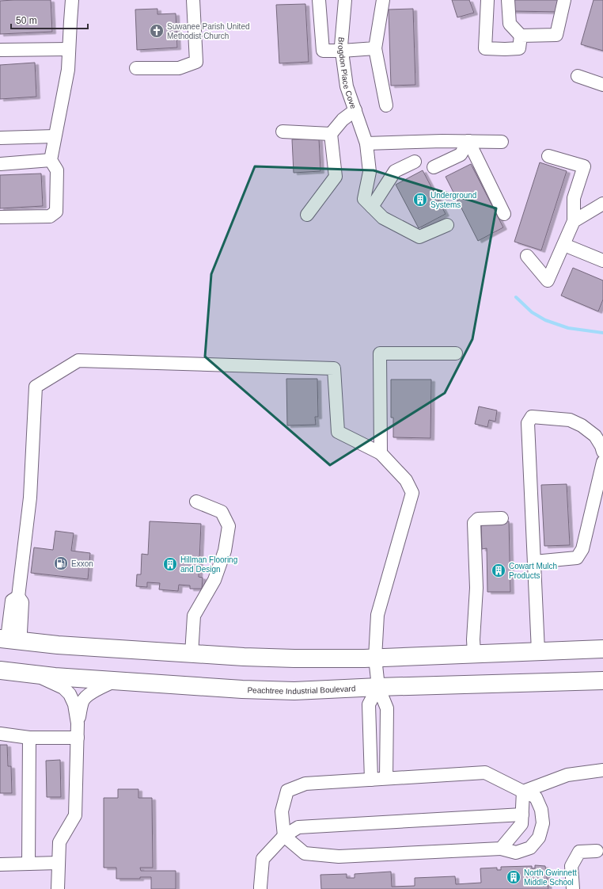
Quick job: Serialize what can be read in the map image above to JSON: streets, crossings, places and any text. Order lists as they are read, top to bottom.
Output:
{
  "streets": {
    "highway": ["Peachtree Industrial Boulevard"],
    "street": ["Brogdon Place Cove"]
  },
  "places": {
    "church": ["Suwanee Parish United Methodist Church"],
    "building": [
      "Underground Systems",
      "Hillman Flooring and Design",
      "Cowart Mulch Products",
      "North Gwinnett Middle School"
    ],
    "fuel station": ["Exxon"]
  },
  "scale_bar": "50 m"
}
